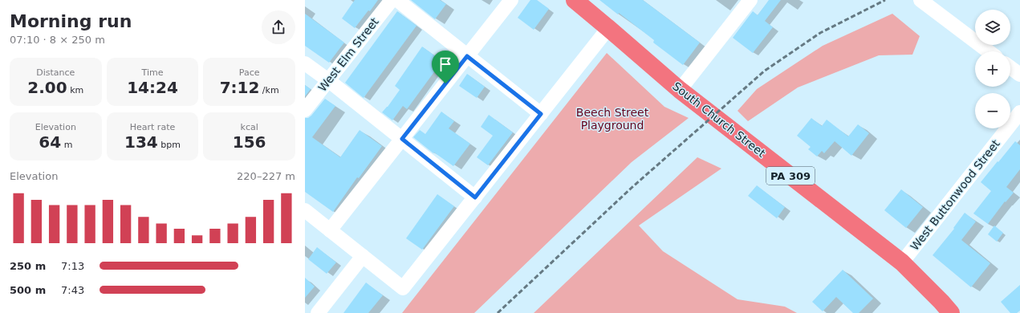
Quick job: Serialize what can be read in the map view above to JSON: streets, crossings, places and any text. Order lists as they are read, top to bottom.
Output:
{
  "streets": {
    "highway": ["South Church Street", "PA 309"],
    "street": ["West Elm Street", "West Buttonwood Street"]
  },
  "crossings": [
    ["South Church Street", "West Buttonwood Street"]
  ],
  "parks": ["Beech Street Playground"],
  "page": {
    "heading": ["Morning run", "07:10 · 8 × 250 m"],
    "map_buttons": ["+", "−"],
    "stats": [
      ["Distance", "2.00 km"],
      ["Time", "14:24"],
      ["Pace", "7:12 /km"],
      ["Elevation", "64 m"],
      ["Heart rate", "134 bpm"],
      ["kcal", "156"]
    ],
    "chart": ["Elevation", "220–227 m"],
    "list": [
      {
        "name": "250 m",
        "note": "7:13"
      },
      {
        "name": "500 m",
        "note": "7:43"
      }
    ]
  }
}
